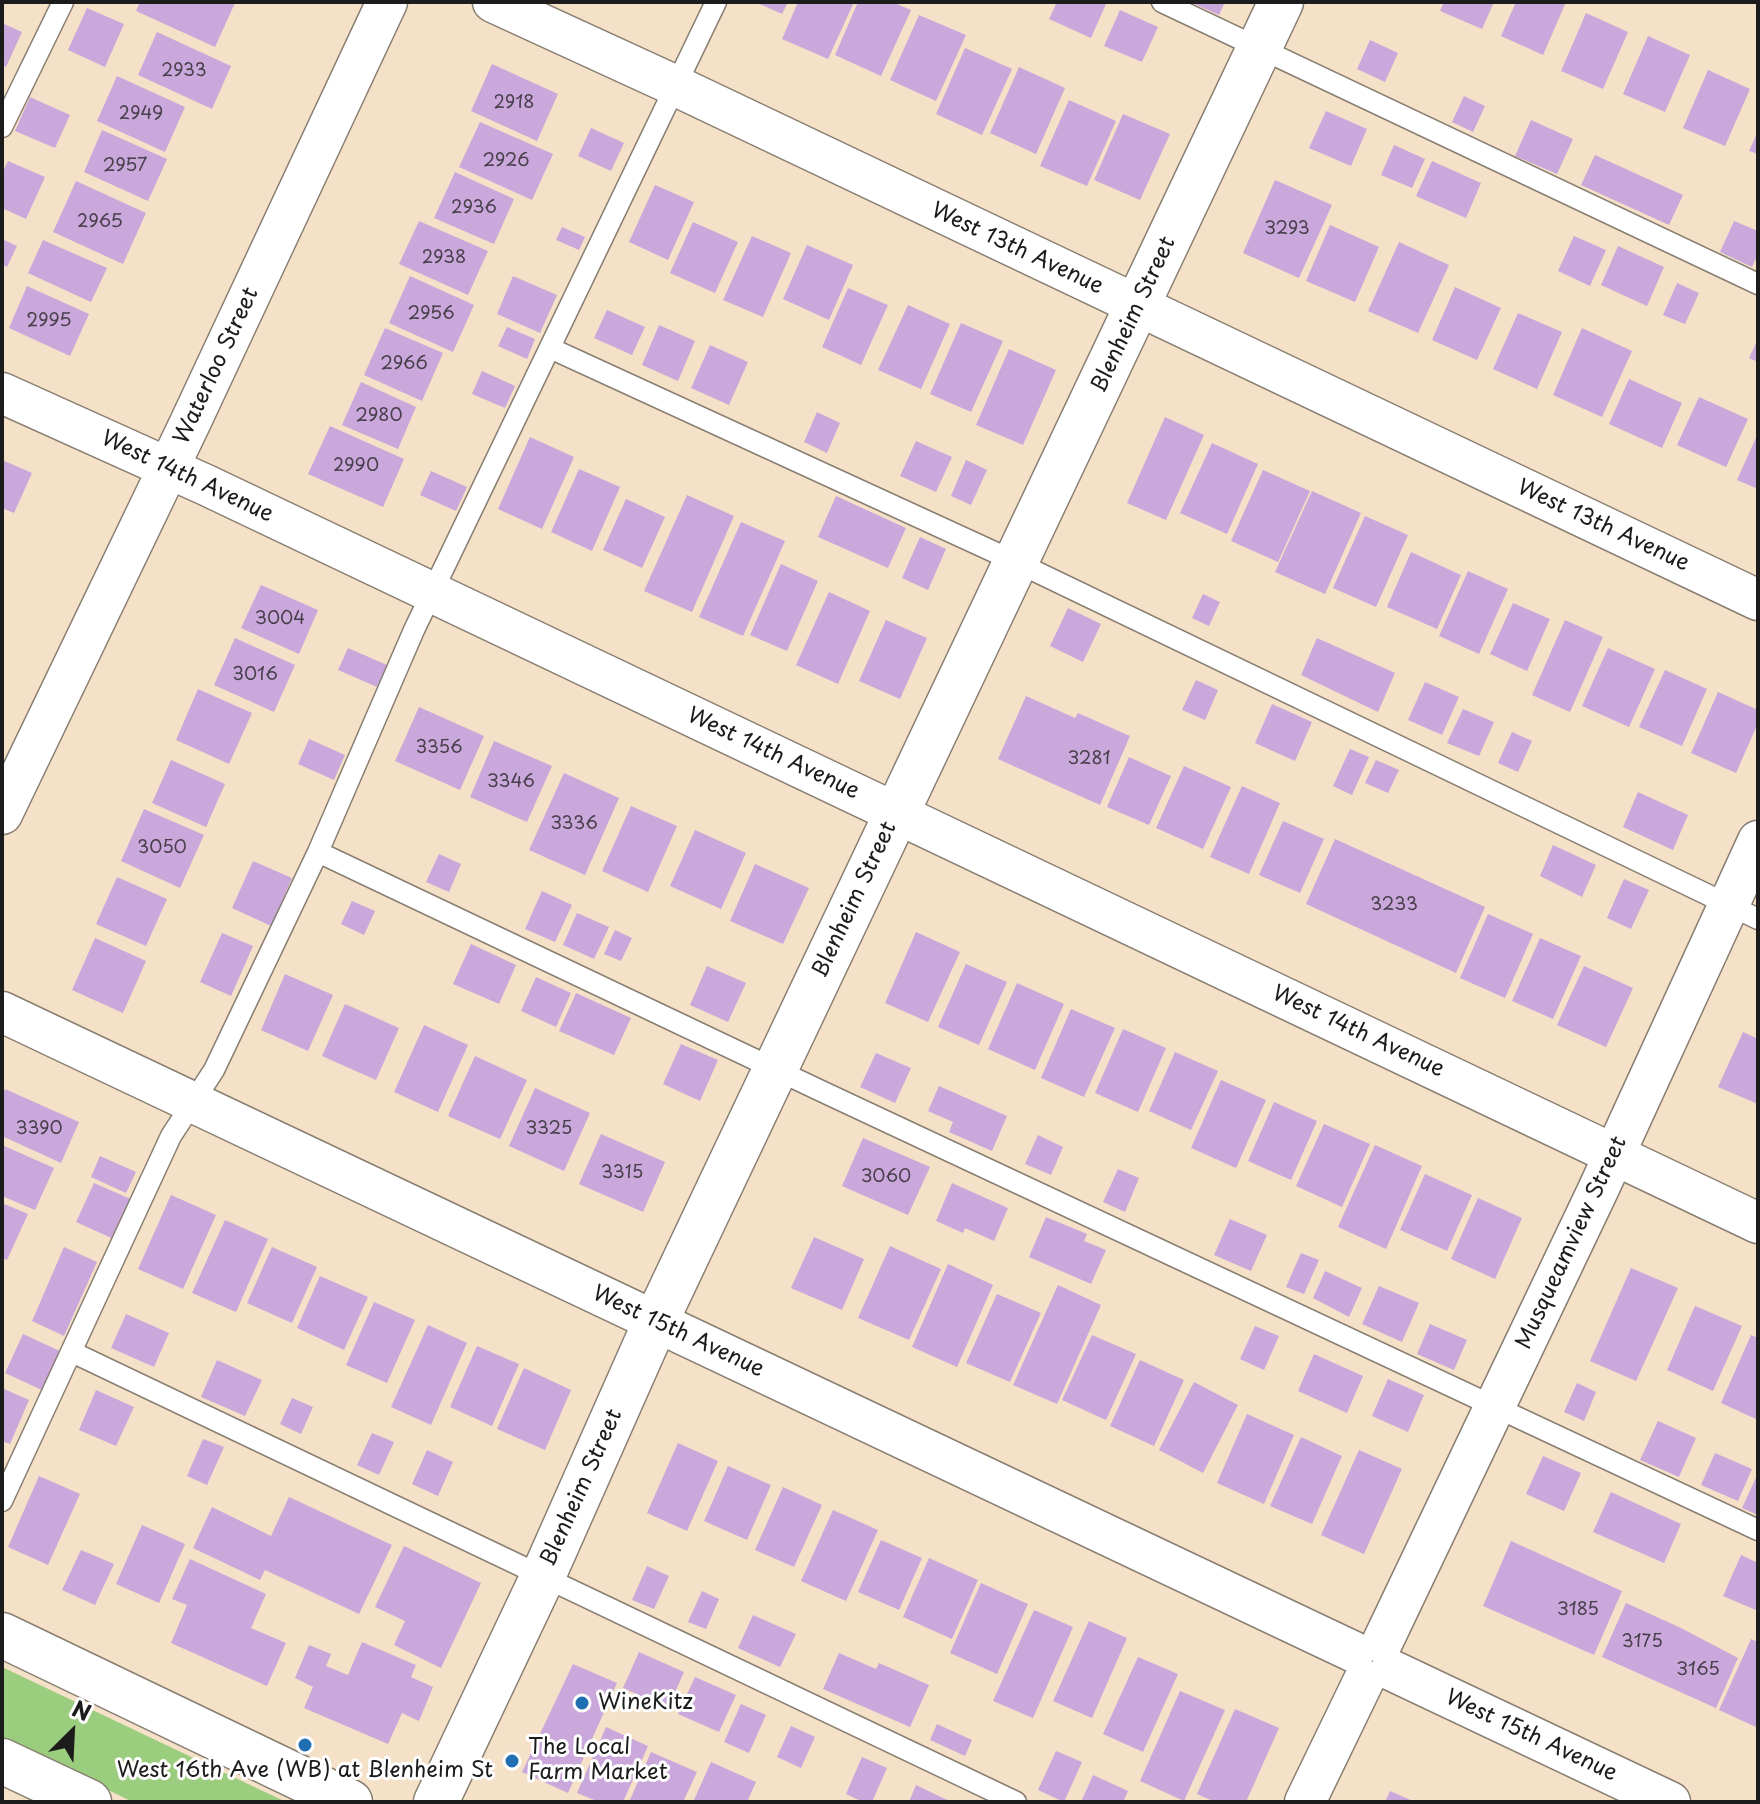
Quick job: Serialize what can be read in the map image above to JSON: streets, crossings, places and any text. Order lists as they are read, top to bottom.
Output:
{
  "streets": {
    "street": [
      "West 13th Avenue",
      "Blenheim Street",
      "Waterloo Street",
      "West 14th Avenue",
      "Musqueamview Street",
      "West 15th Avenue"
    ]
  },
  "crossings": [
    ["West 13th Avenue", "Blenheim Street"],
    ["Blenheim Street", "West 14th Avenue"],
    ["Blenheim Street", "West 15th Avenue"],
    ["Waterloo Street", "West 14th Avenue"],
    ["West 14th Avenue", "Musqueamview Street"],
    ["Musqueamview Street", "West 15th Avenue"]
  ],
  "places": ["WineKitz", "West 16th Ave (WB) at Blenheim St", "The Local Farm Market"],
  "house_numbers": [
    "2933",
    "2918",
    "2949",
    "2926",
    "2957",
    "2936",
    "2965",
    "3293",
    "2938",
    "2956",
    "2995",
    "2966",
    "2980",
    "2990",
    "3004",
    "3016",
    "3356",
    "3281",
    "3346",
    "3336",
    "3050",
    "3233",
    "3390",
    "3325",
    "3315",
    "3060",
    "3185",
    "3175",
    "3165"
  ],
  "north": "top right"
}
